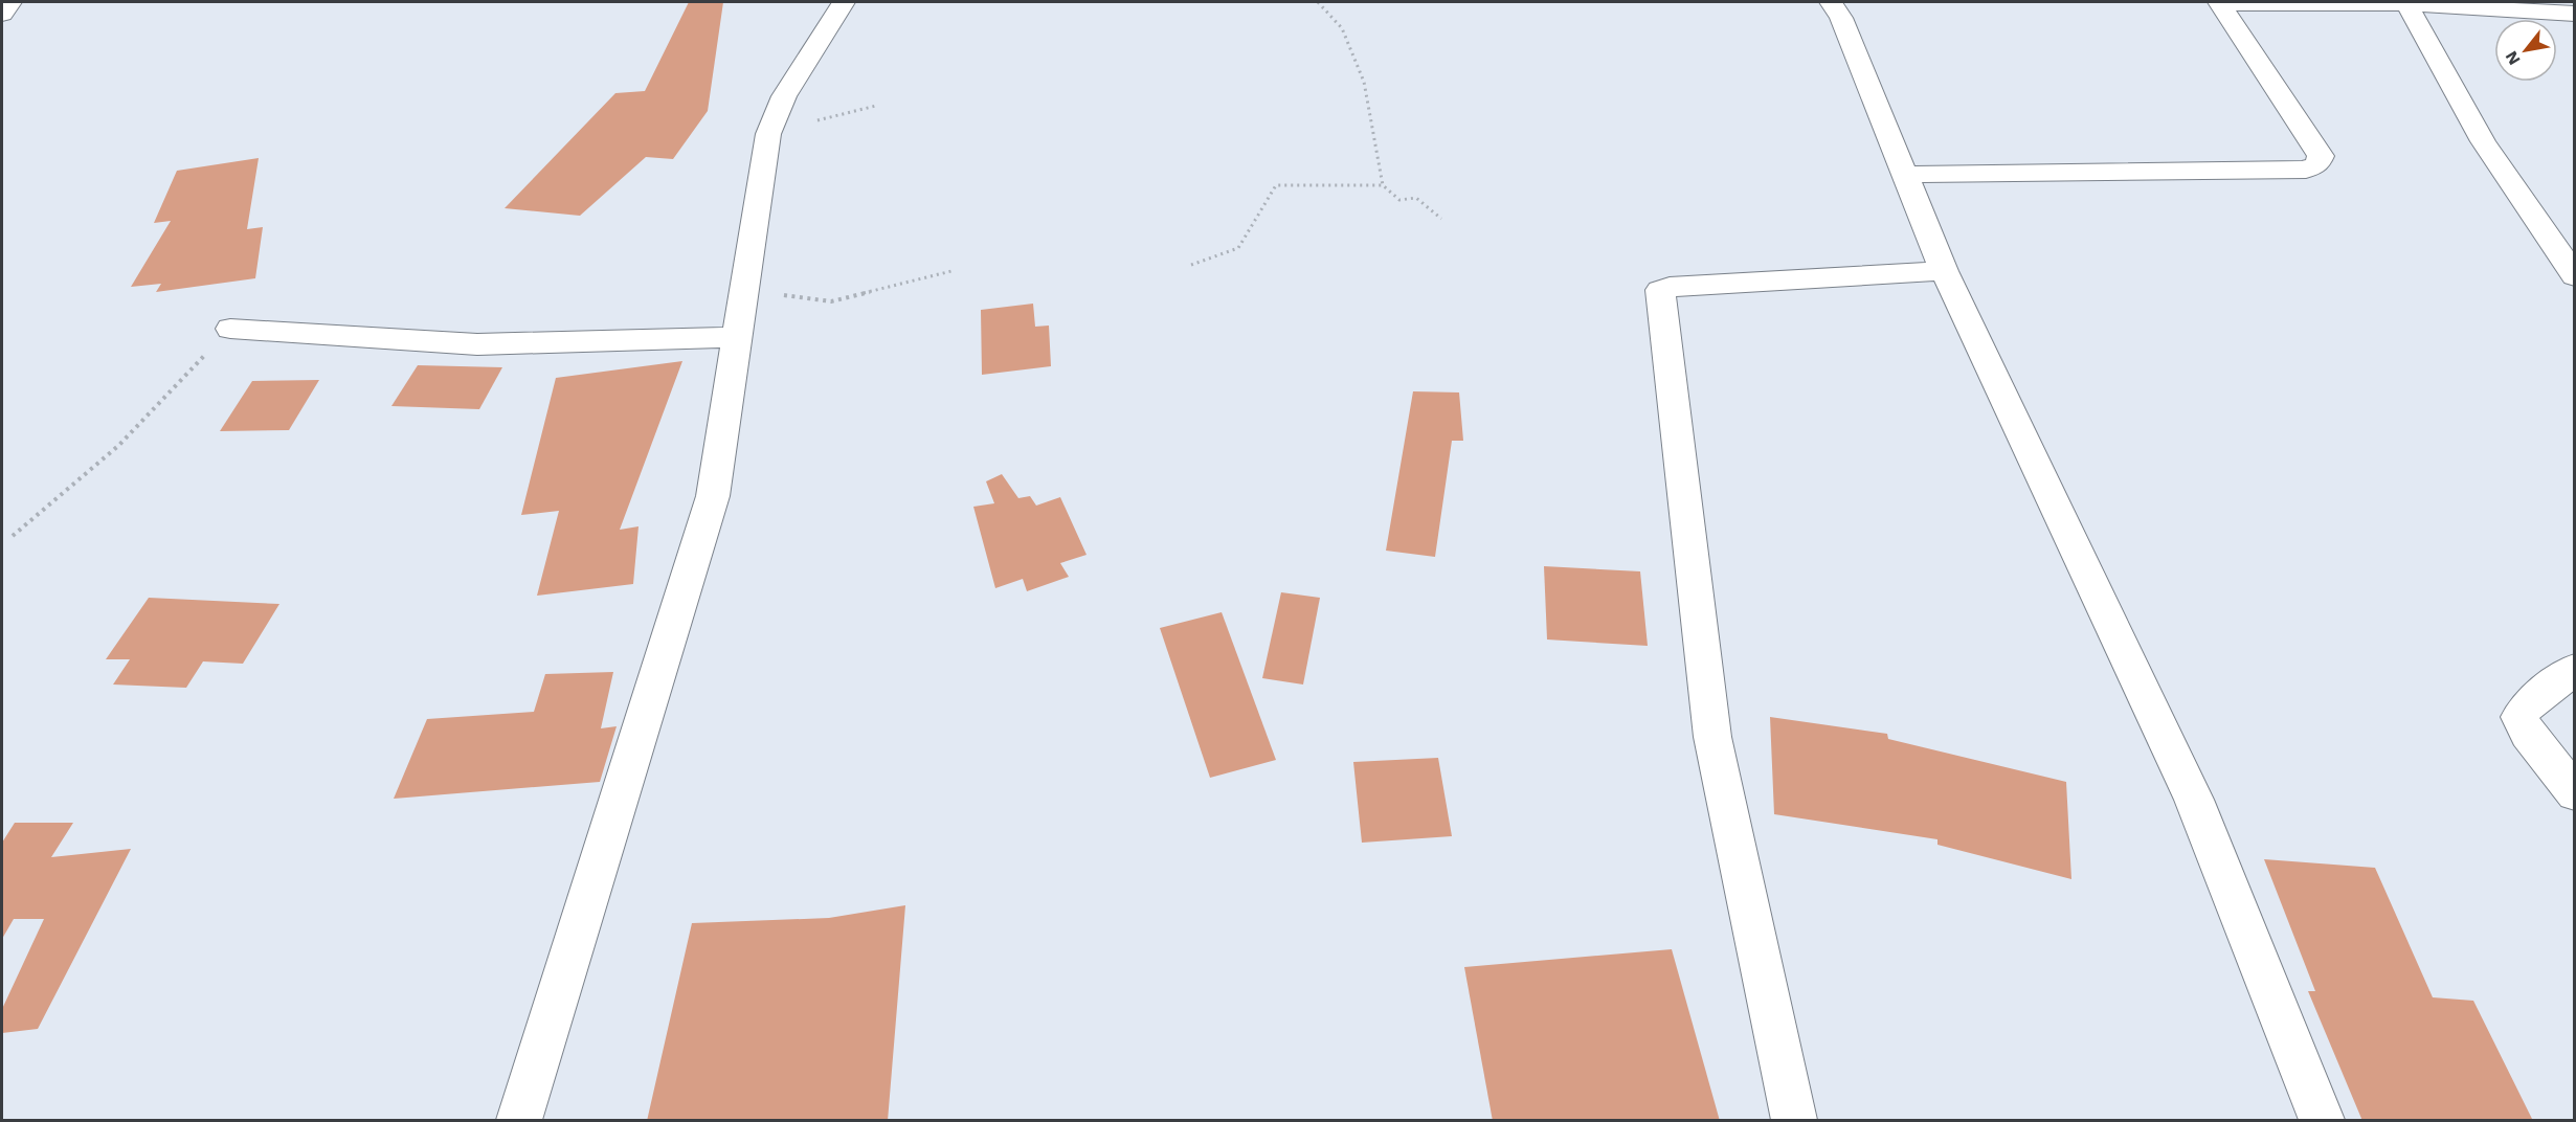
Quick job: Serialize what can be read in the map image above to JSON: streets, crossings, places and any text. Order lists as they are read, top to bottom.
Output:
{
  "north": "bottom left"
}
